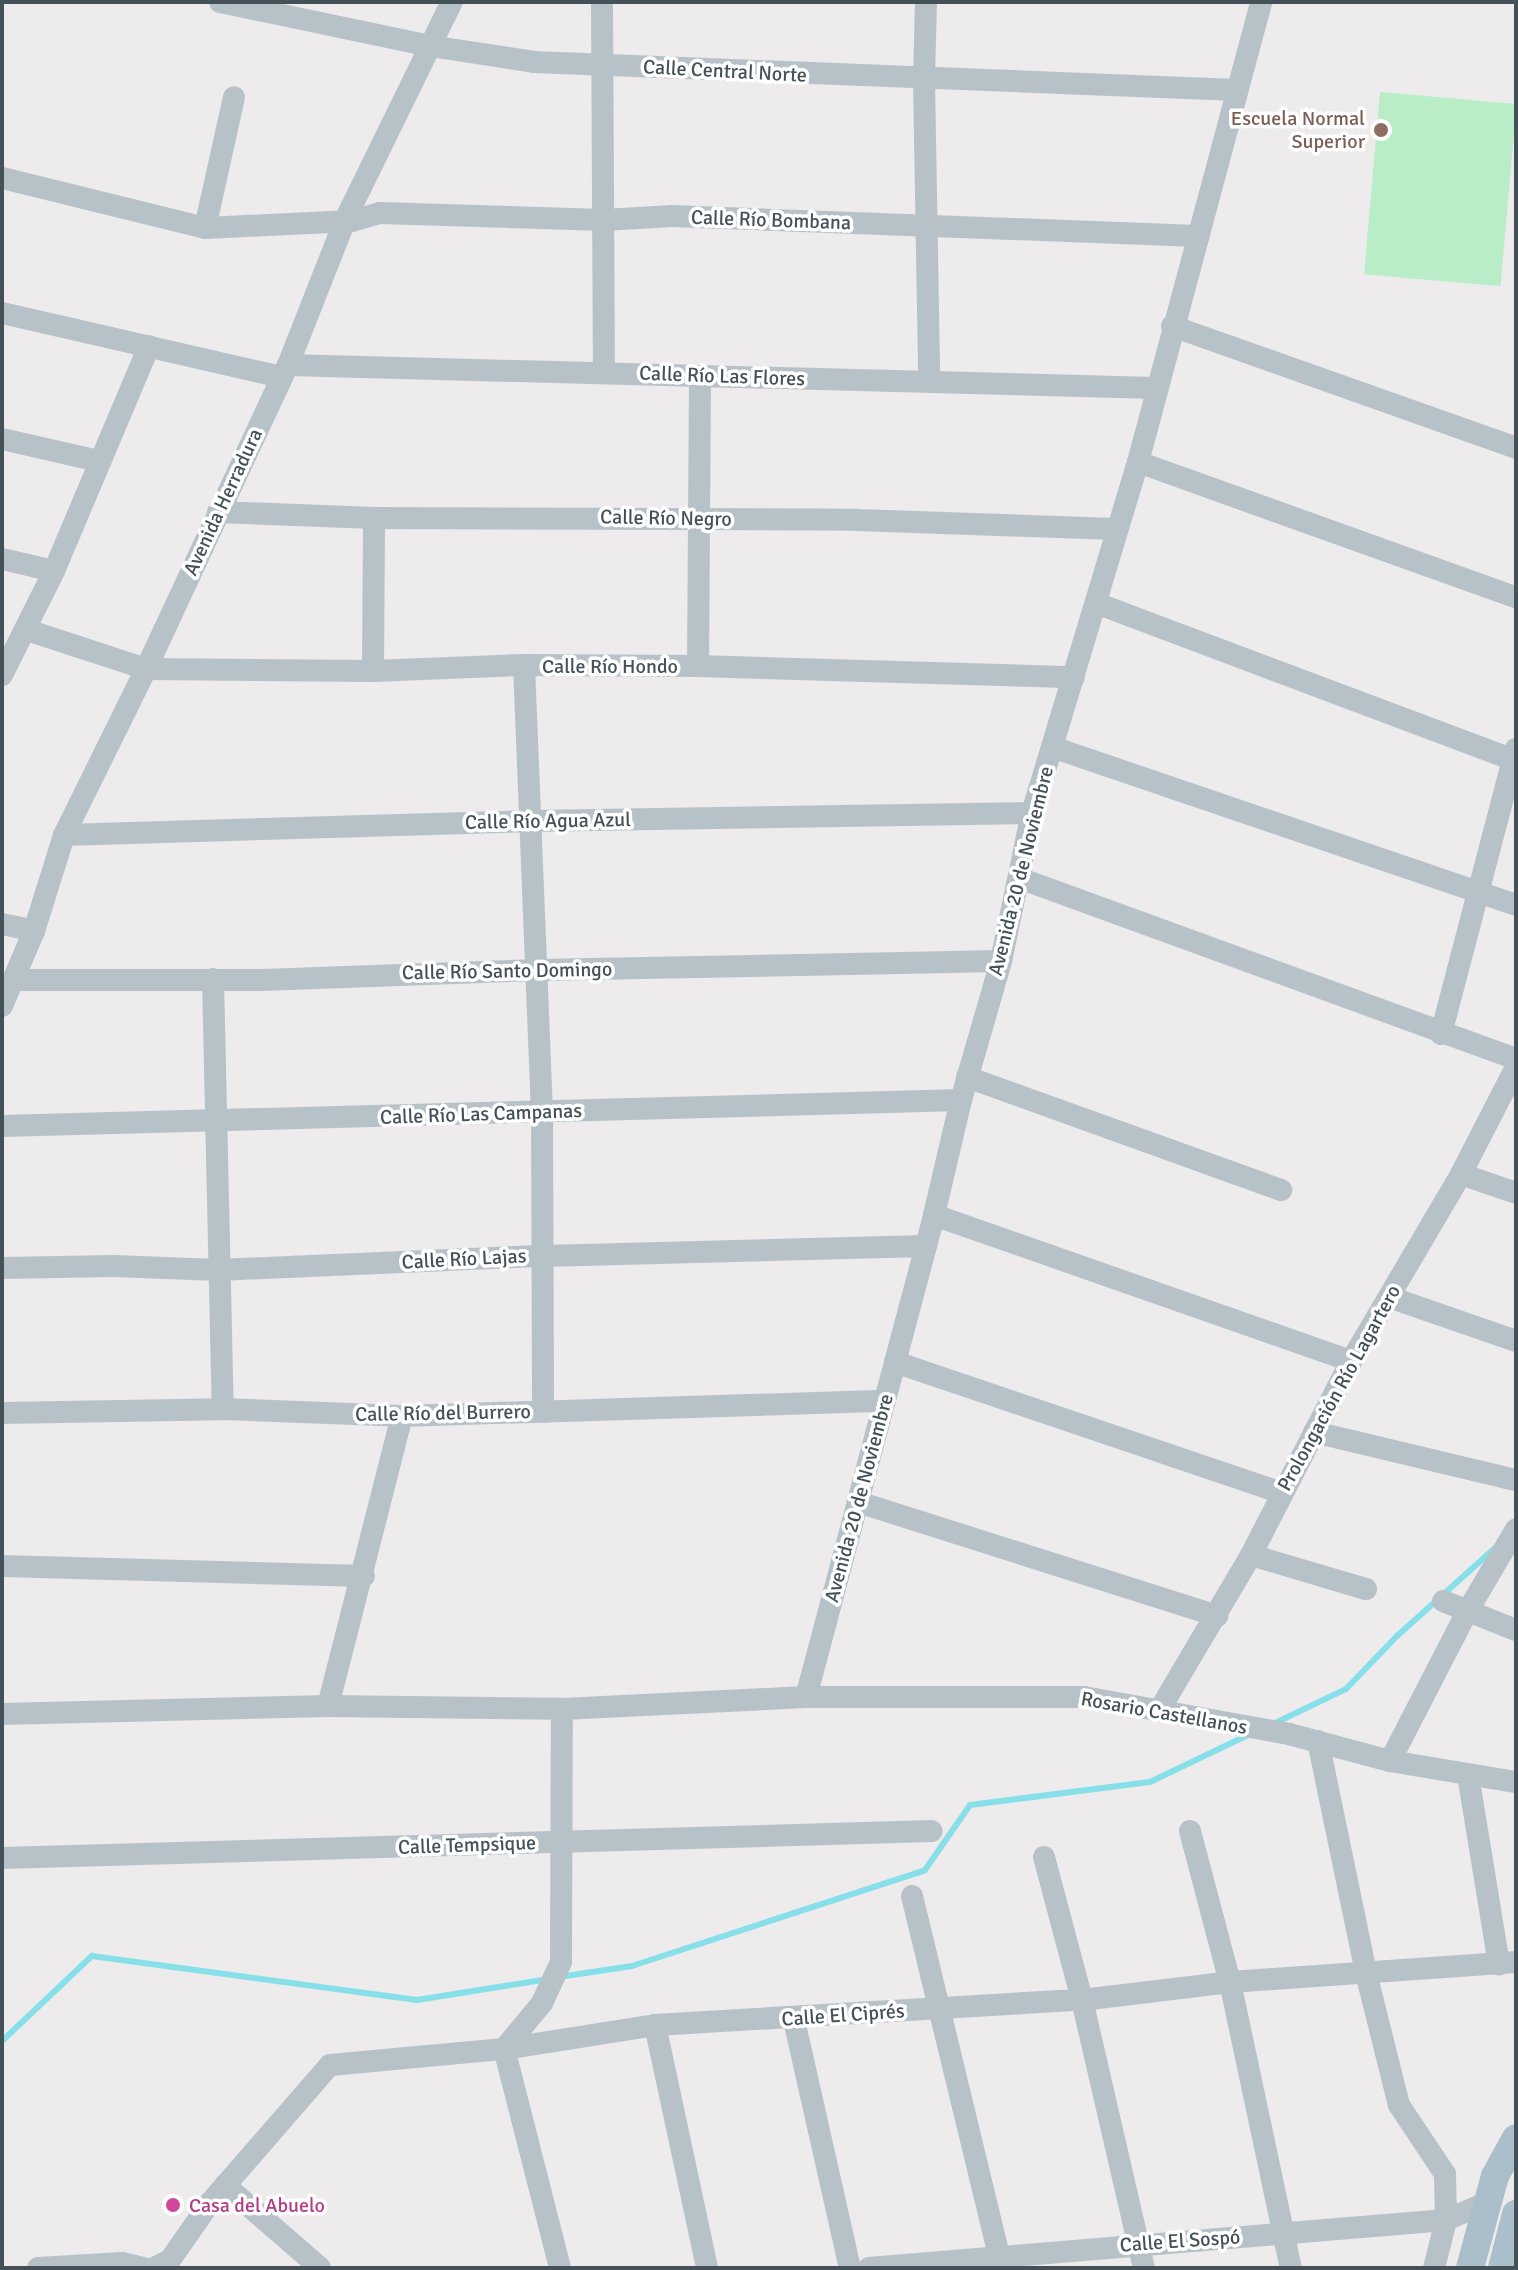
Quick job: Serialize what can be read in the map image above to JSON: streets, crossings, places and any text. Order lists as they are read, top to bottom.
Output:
{
  "streets": {
    "street": [
      "Calle Central Norte",
      "Calle Río Bombana",
      "Calle Río Las Flores",
      "Avenida Herradura",
      "Calle Río Negro",
      "Calle Río Hondo",
      "Calle Río Agua Azul",
      "Avenida 20 de Noviembre",
      "Calle Río Santo Domingo",
      "Calle Río Las Campanas",
      "Calle Río Lajas",
      "Prolongación Río Lagartero",
      "Calle Río del Burrero",
      "Rosario Castellanos",
      "Calle Tempsique",
      "Calle El Ciprés",
      "Calle El Sospó"
    ]
  },
  "crossings": [
    ["Calle Central Norte", "Avenida Herradura"],
    ["Calle Central Norte", "Avenida 20 de Noviembre"],
    ["Calle Río Bombana", "Avenida Herradura"],
    ["Calle Río Bombana", "Avenida 20 de Noviembre"],
    ["Calle Río Las Flores", "Avenida Herradura"],
    ["Calle Río Las Flores", "Avenida 20 de Noviembre"],
    ["Avenida Herradura", "Calle Río Negro"],
    ["Avenida Herradura", "Calle Río Hondo"],
    ["Avenida Herradura", "Calle Río Agua Azul"],
    ["Avenida Herradura", "Calle Río Santo Domingo"],
    ["Calle Río Negro", "Avenida 20 de Noviembre"],
    ["Calle Río Hondo", "Avenida 20 de Noviembre"],
    ["Calle Río Agua Azul", "Avenida 20 de Noviembre"],
    ["Avenida 20 de Noviembre", "Calle Río Santo Domingo"],
    ["Avenida 20 de Noviembre", "Calle Río Las Campanas"],
    ["Avenida 20 de Noviembre", "Calle Río Lajas"],
    ["Avenida 20 de Noviembre", "Calle Río del Burrero"],
    ["Avenida 20 de Noviembre", "Rosario Castellanos"],
    ["Prolongación Río Lagartero", "Rosario Castellanos"]
  ],
  "places": ["Escuela Normal Superior", "Casa del Abuelo"]
}
